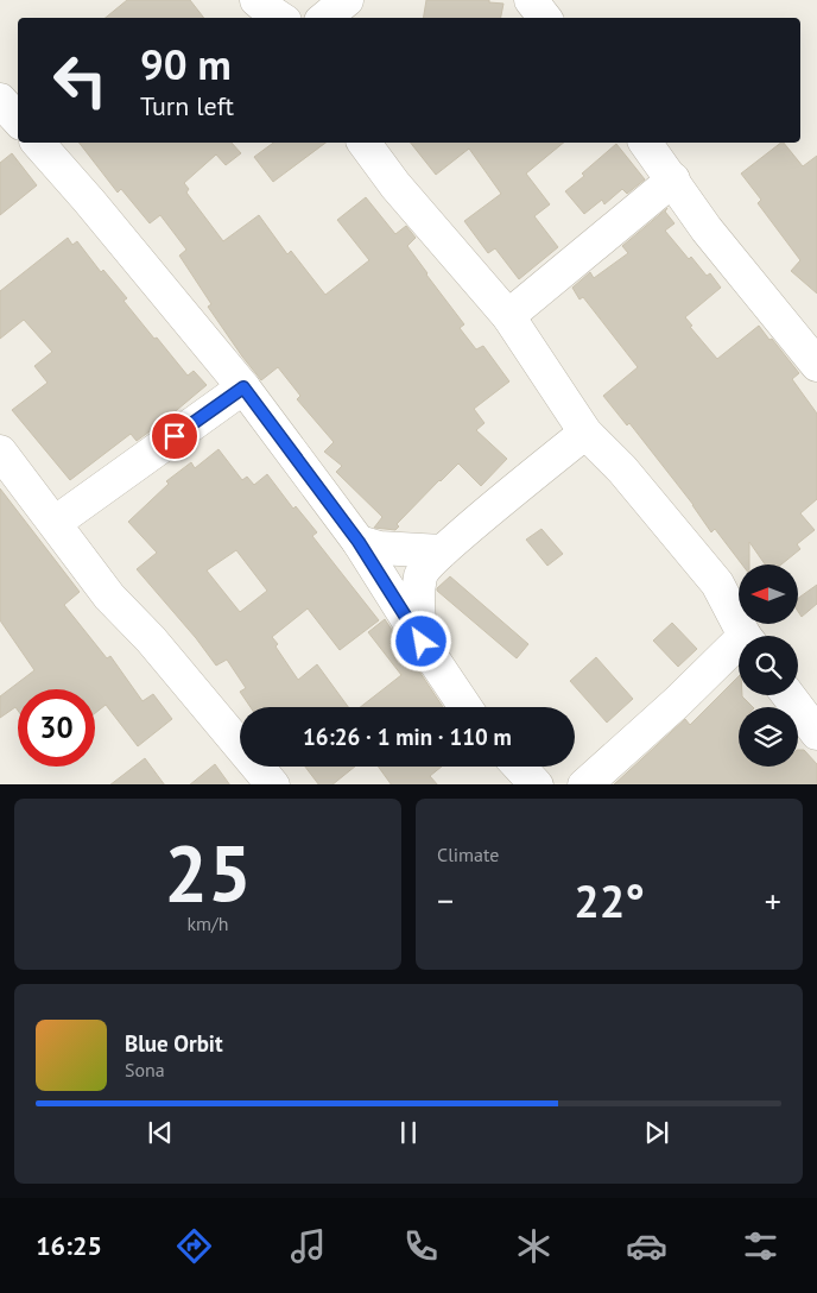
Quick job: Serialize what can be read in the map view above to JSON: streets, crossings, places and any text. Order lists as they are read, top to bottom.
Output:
{
  "north": "left",
  "page": {
    "turn": ["90 m", "Turn left"],
    "limit": "30",
    "trip": "16:26 · 1 min · 110 m",
    "tile": [
      ["25", "km/h"],
      "Climate"
    ],
    "heat": ["−", "22°", "+"],
    "song": ["Blue Orbit", "Sona"],
    "tabs": "16:25"
  }
}
